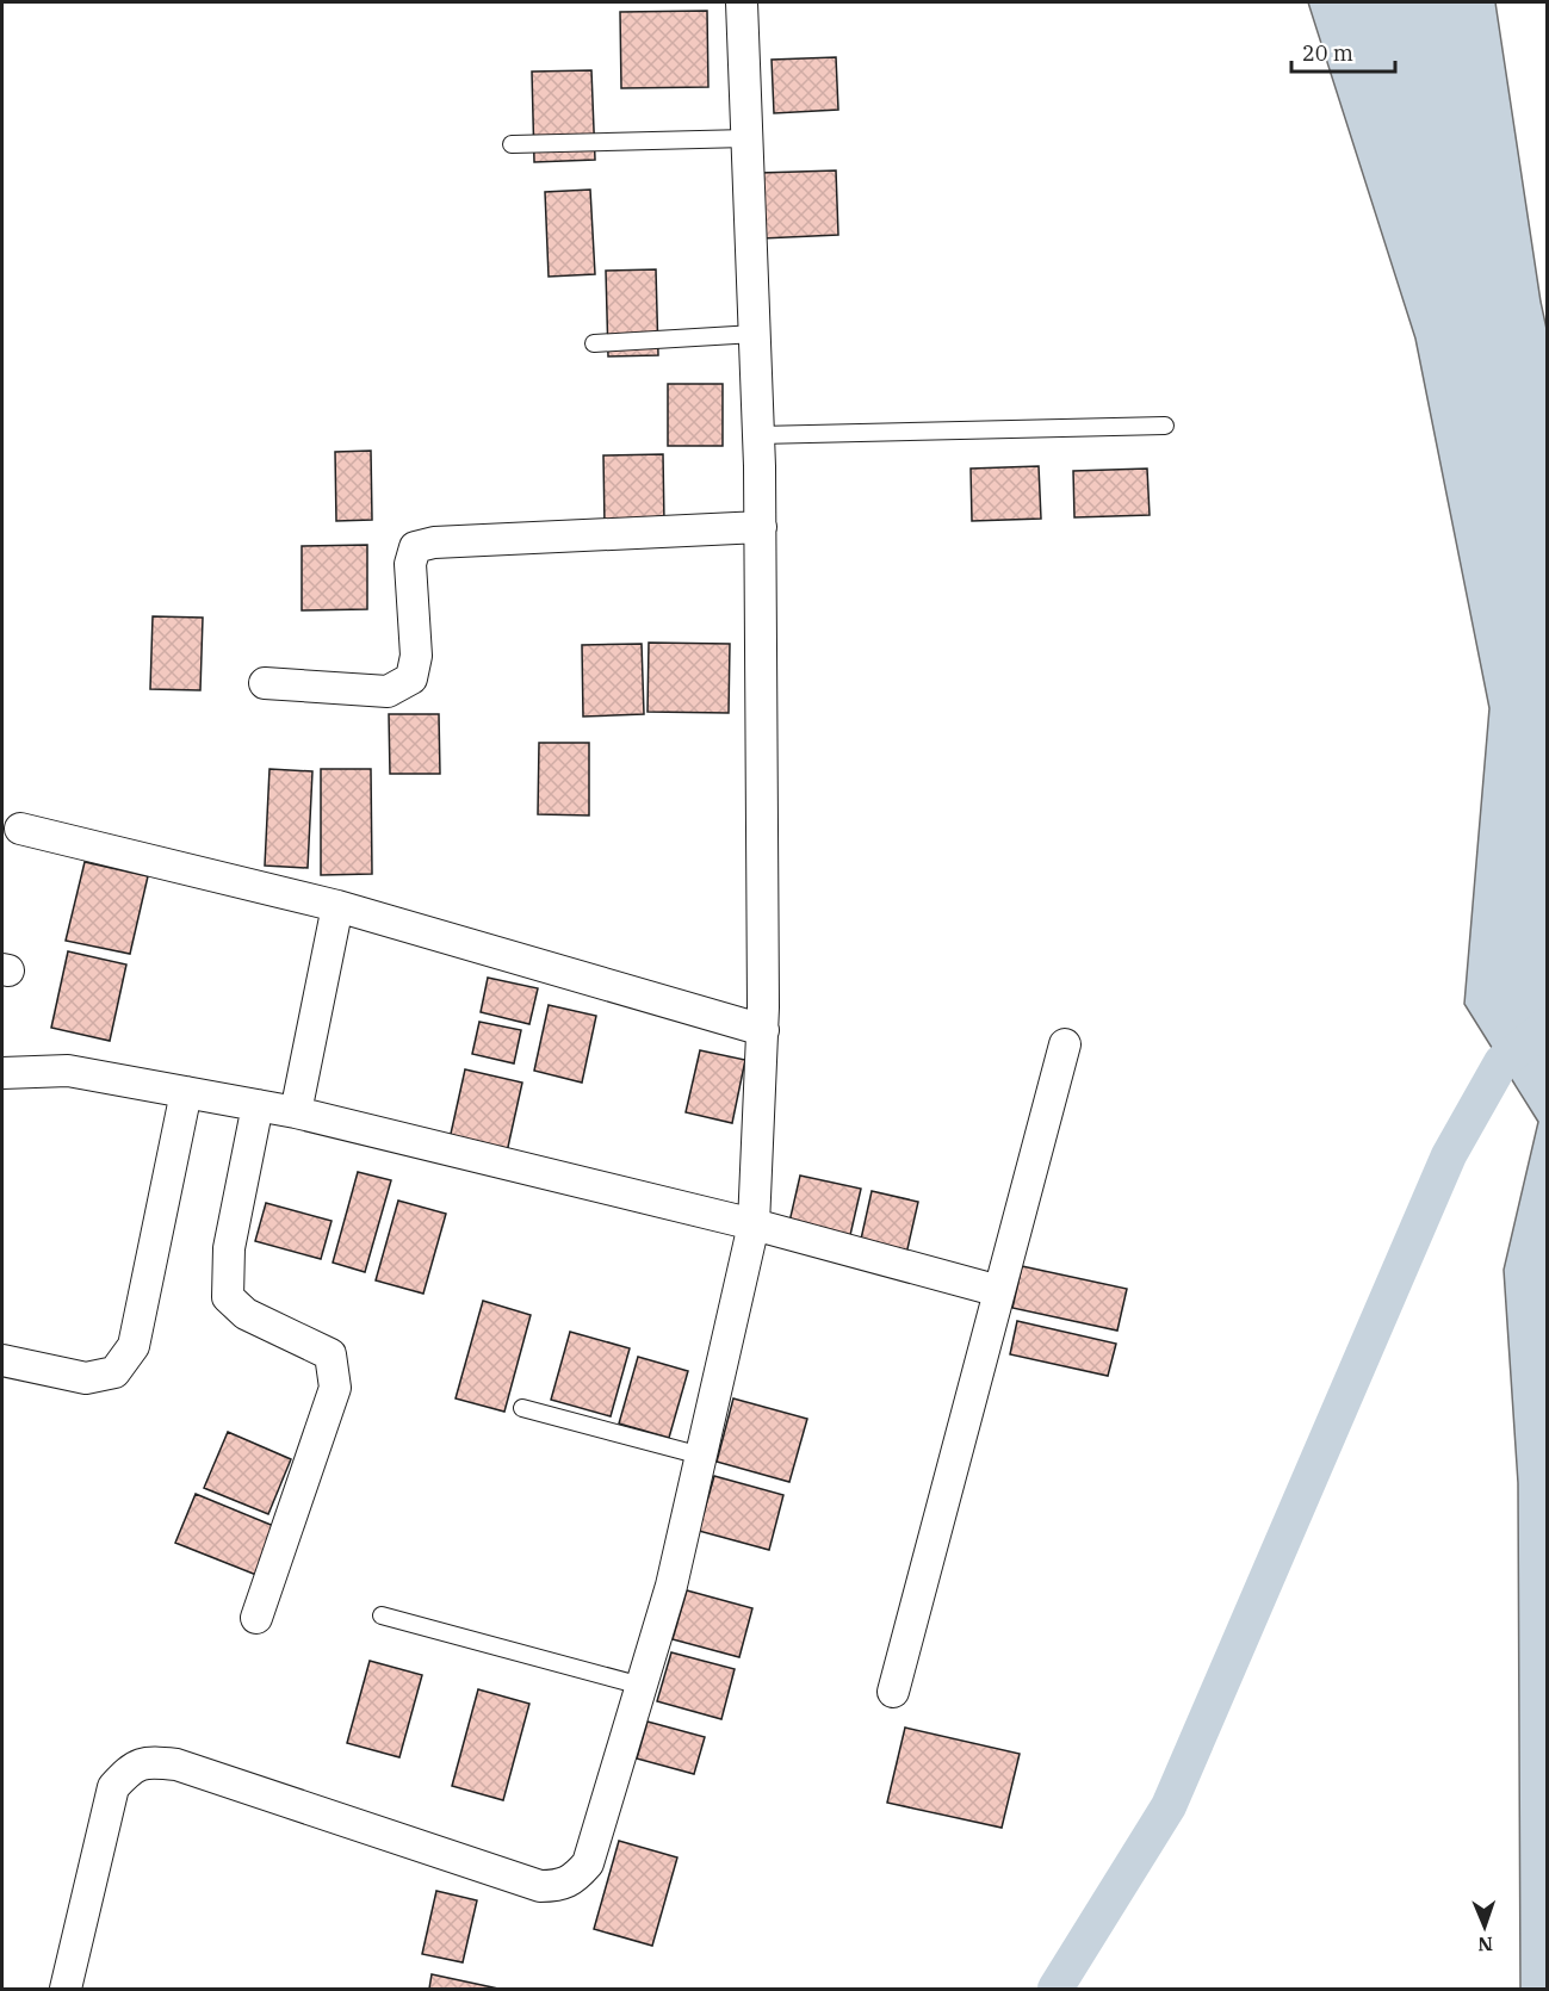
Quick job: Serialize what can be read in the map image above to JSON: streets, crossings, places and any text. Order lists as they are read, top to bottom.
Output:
{
  "scale_bar": "20 m",
  "north": "bottom"
}
